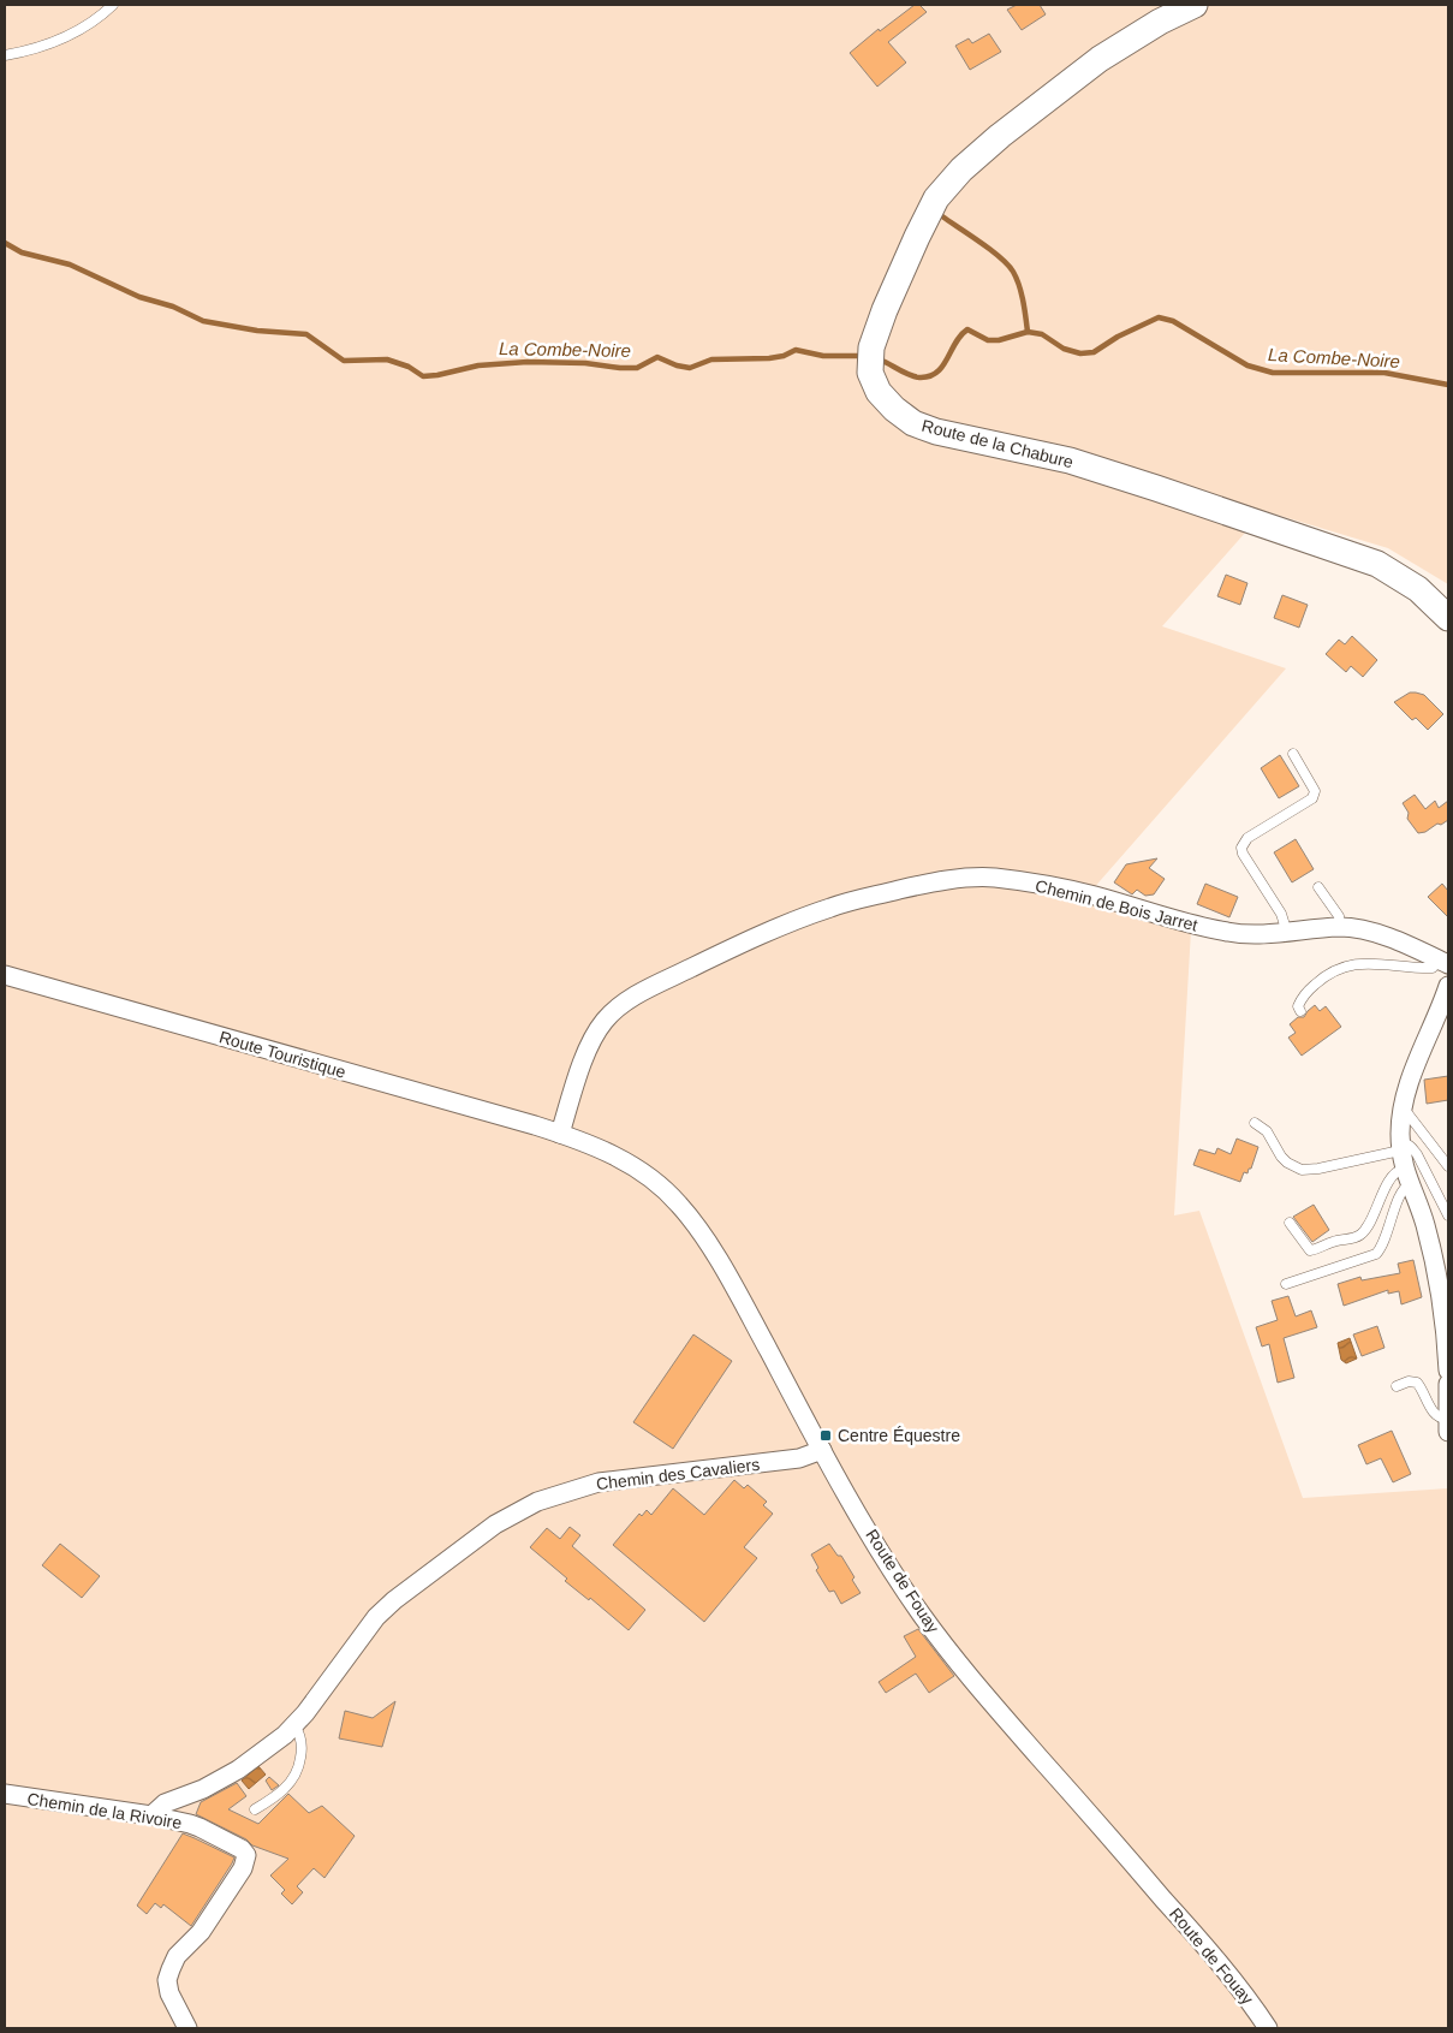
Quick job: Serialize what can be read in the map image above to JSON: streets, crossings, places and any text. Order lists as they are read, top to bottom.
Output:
{
  "streets": {
    "main road": ["Route de la Chabure"],
    "street": [
      "Chemin de Bois Jarret",
      "Route Touristique",
      "Chemin des Cavaliers",
      "Route de Fouay",
      "Chemin de la Rivoire"
    ]
  },
  "crossings": [
    ["Chemin de Bois Jarret", "Route Touristique"],
    ["Chemin de Bois Jarret", "Route de Fouay"],
    ["Route Touristique", "Route de Fouay"],
    ["Chemin des Cavaliers", "Route de Fouay"],
    ["Chemin des Cavaliers", "Chemin de la Rivoire"]
  ],
  "water": ["La Combe-Noire"],
  "places": {
    "transit": ["Centre Équestre"]
  }
}
